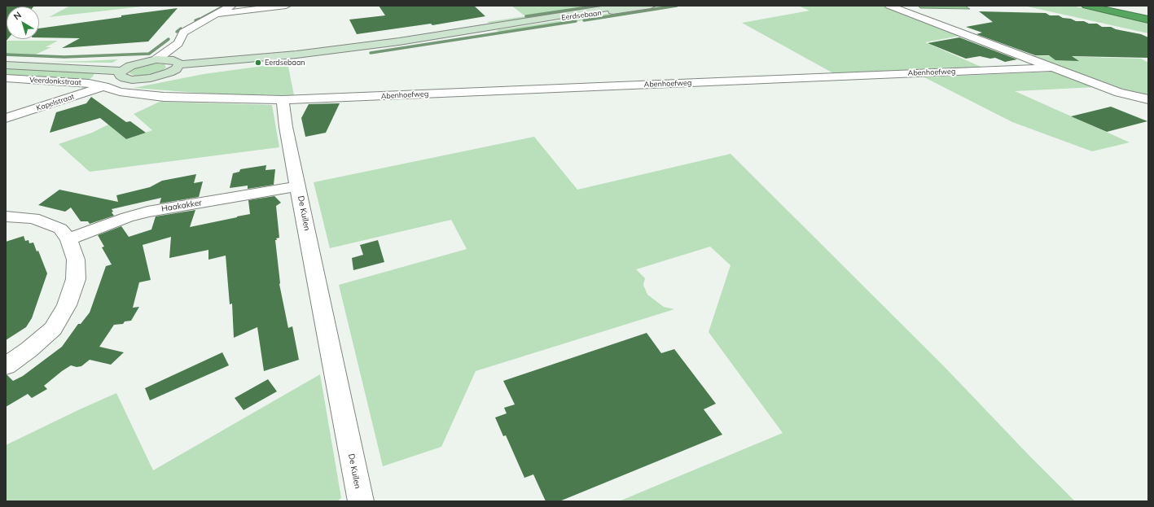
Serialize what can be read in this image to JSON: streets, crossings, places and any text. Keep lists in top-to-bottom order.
{
  "streets": {
    "main road": ["Eerdsebaan"],
    "street": [
      "Abenhoefweg",
      "Veerdonkstraat",
      "Kapelstraat",
      "Haakakker",
      "De Kuilen"
    ]
  },
  "crossings": [
    ["Abenhoefweg", "De Kuilen"],
    ["Veerdonkstraat", "Kapelstraat"],
    ["Haakakker", "De Kuilen"]
  ],
  "places": ["Eerdsebaan"],
  "north": "top left"
}
